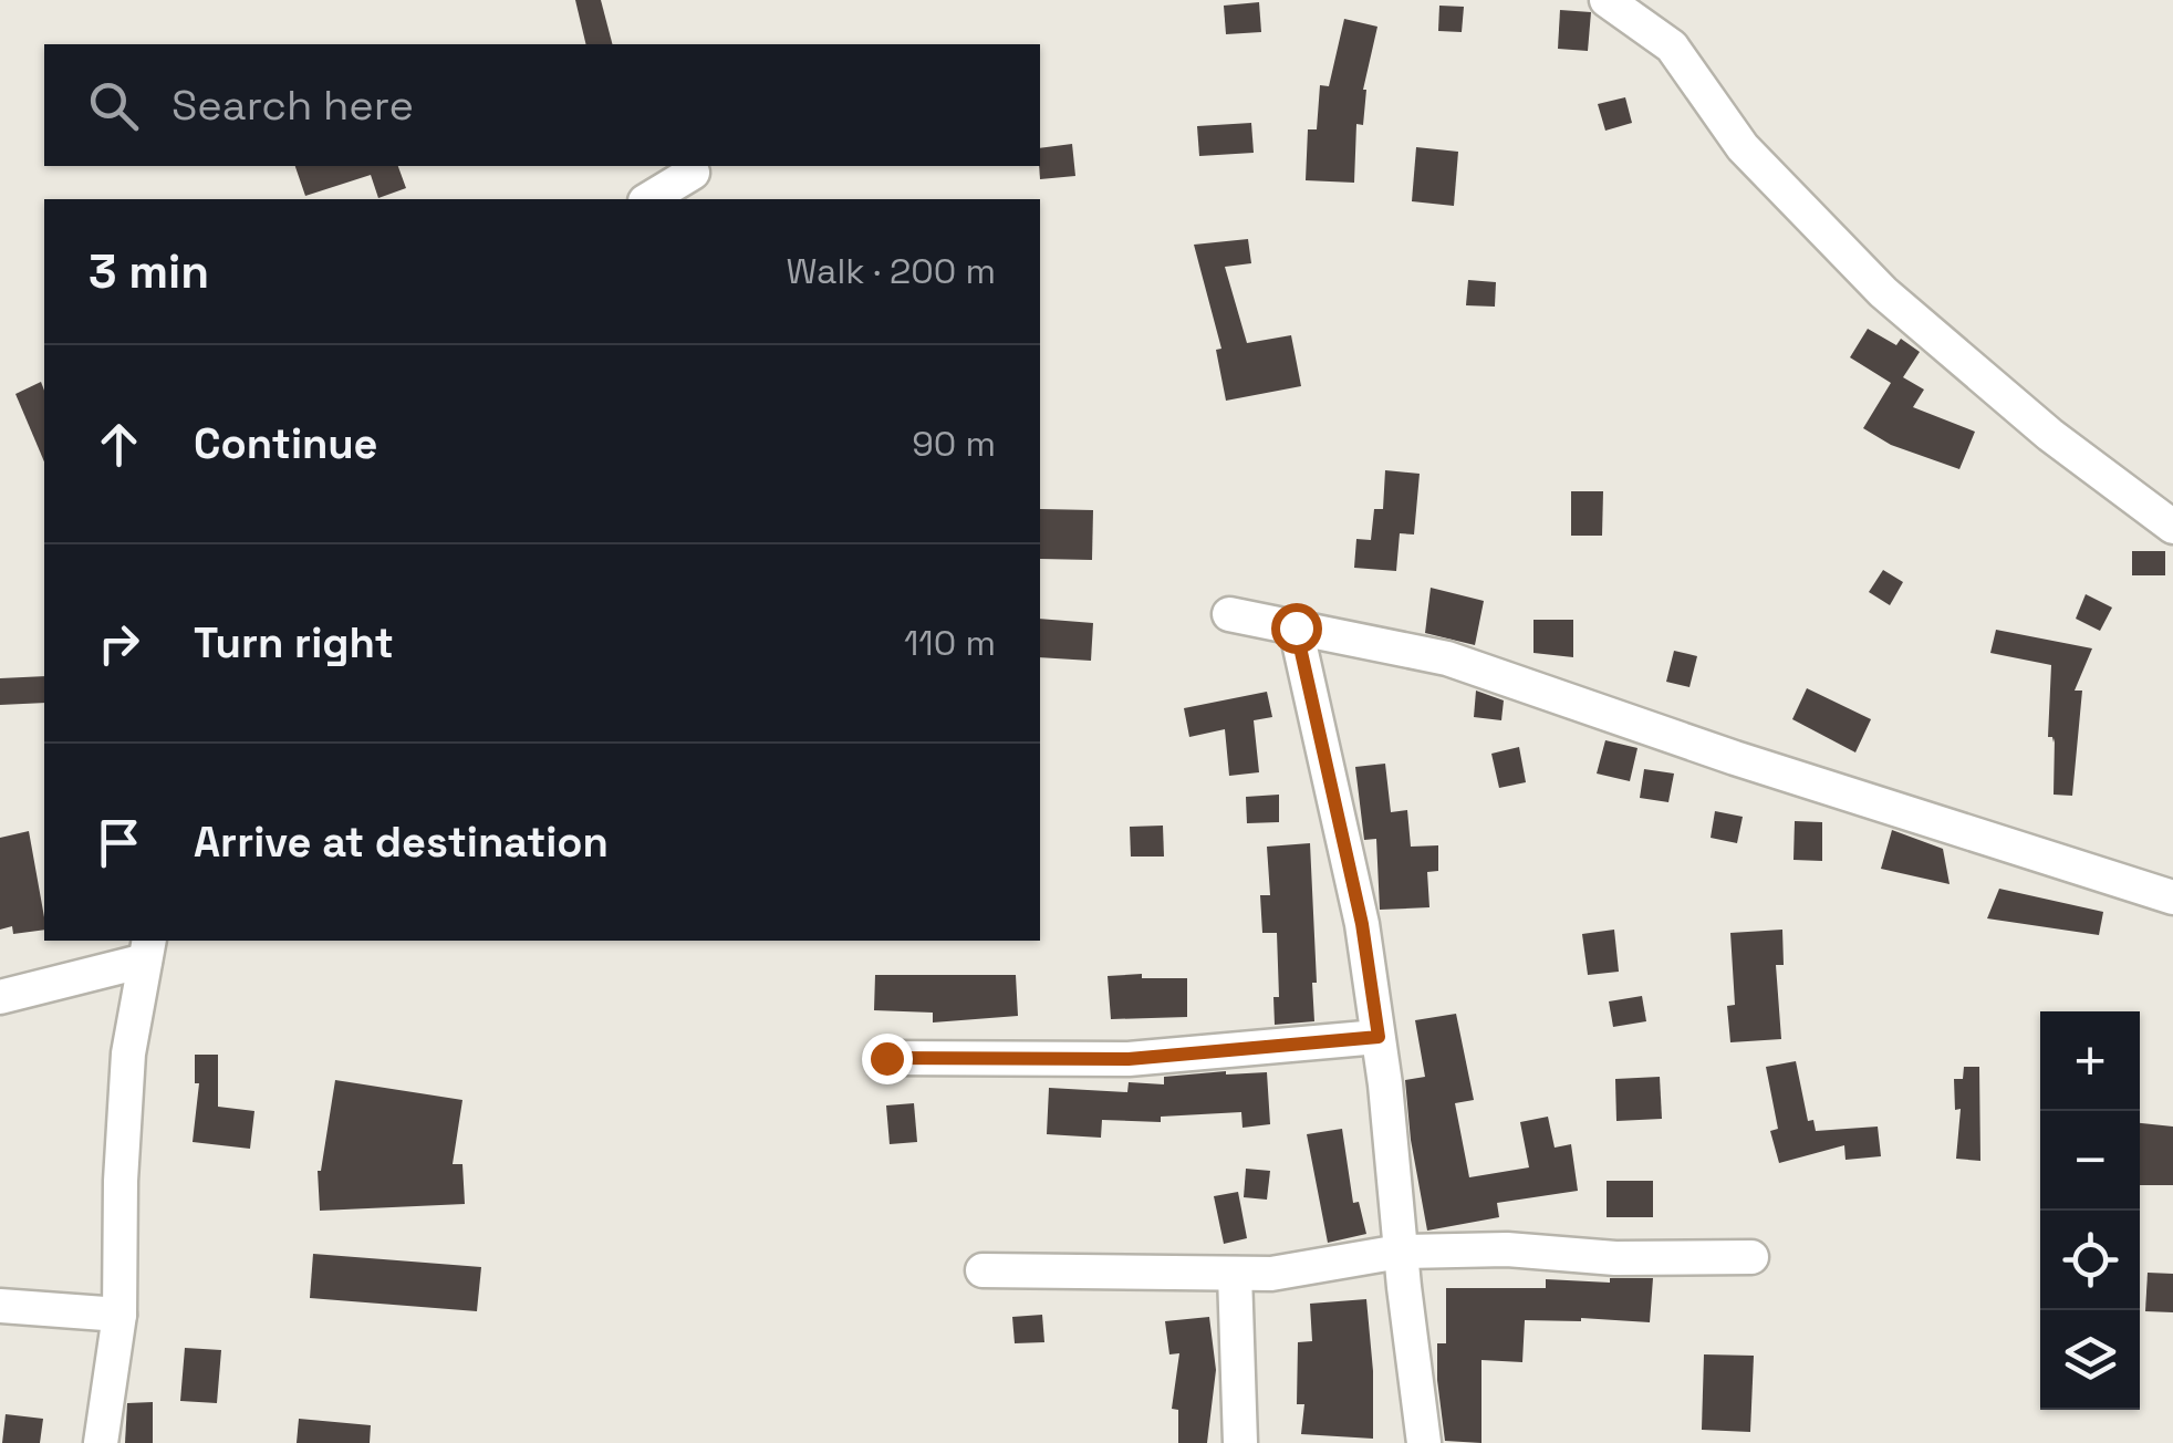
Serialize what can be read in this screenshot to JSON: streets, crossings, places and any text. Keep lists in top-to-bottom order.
{
  "page": {
    "search": "Search here",
    "heading": ["3 min", "Walk · 200 m"],
    "list": [
      ["Continue", "90 m"],
      ["Turn right", "110 m"],
      "Arrive at destination"
    ],
    "map_buttons": ["+", "−"]
  }
}
